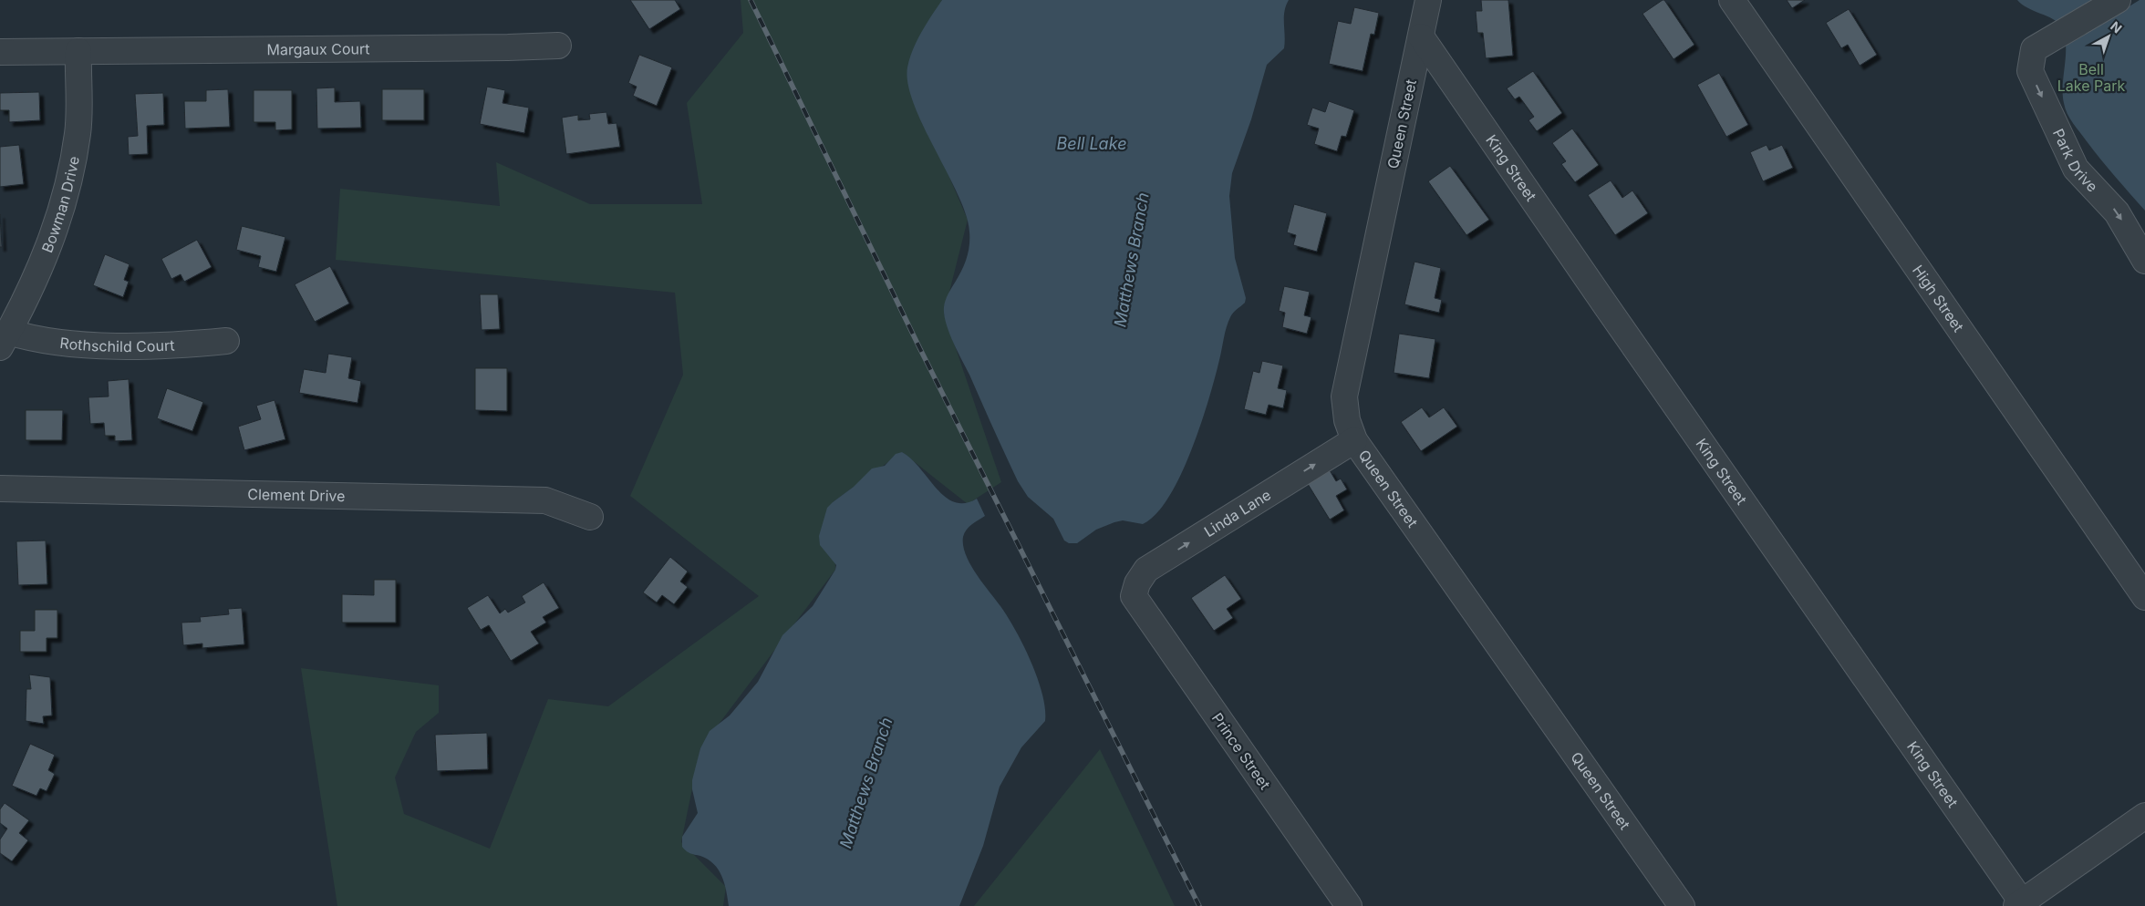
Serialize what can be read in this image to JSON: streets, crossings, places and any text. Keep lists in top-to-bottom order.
{
  "streets": {
    "street": [
      "Margaux Court",
      "Queen Street",
      "Park Drive",
      "King Street",
      "Bowman Drive",
      "High Street",
      "Rothschild Court",
      "Clement Drive",
      "Linda Lane",
      "Prince Street"
    ]
  },
  "crossings": [
    ["Margaux Court", "Bowman Drive"],
    ["Queen Street", "King Street"],
    ["Queen Street", "Linda Lane"],
    ["Bowman Drive", "Rothschild Court"],
    ["Linda Lane", "Prince Street"]
  ],
  "one_way": ["Linda Lane"],
  "water": ["Bell Lake", "Matthews Branch"],
  "parks": ["Bell Lake Park"],
  "north": "top right"
}
